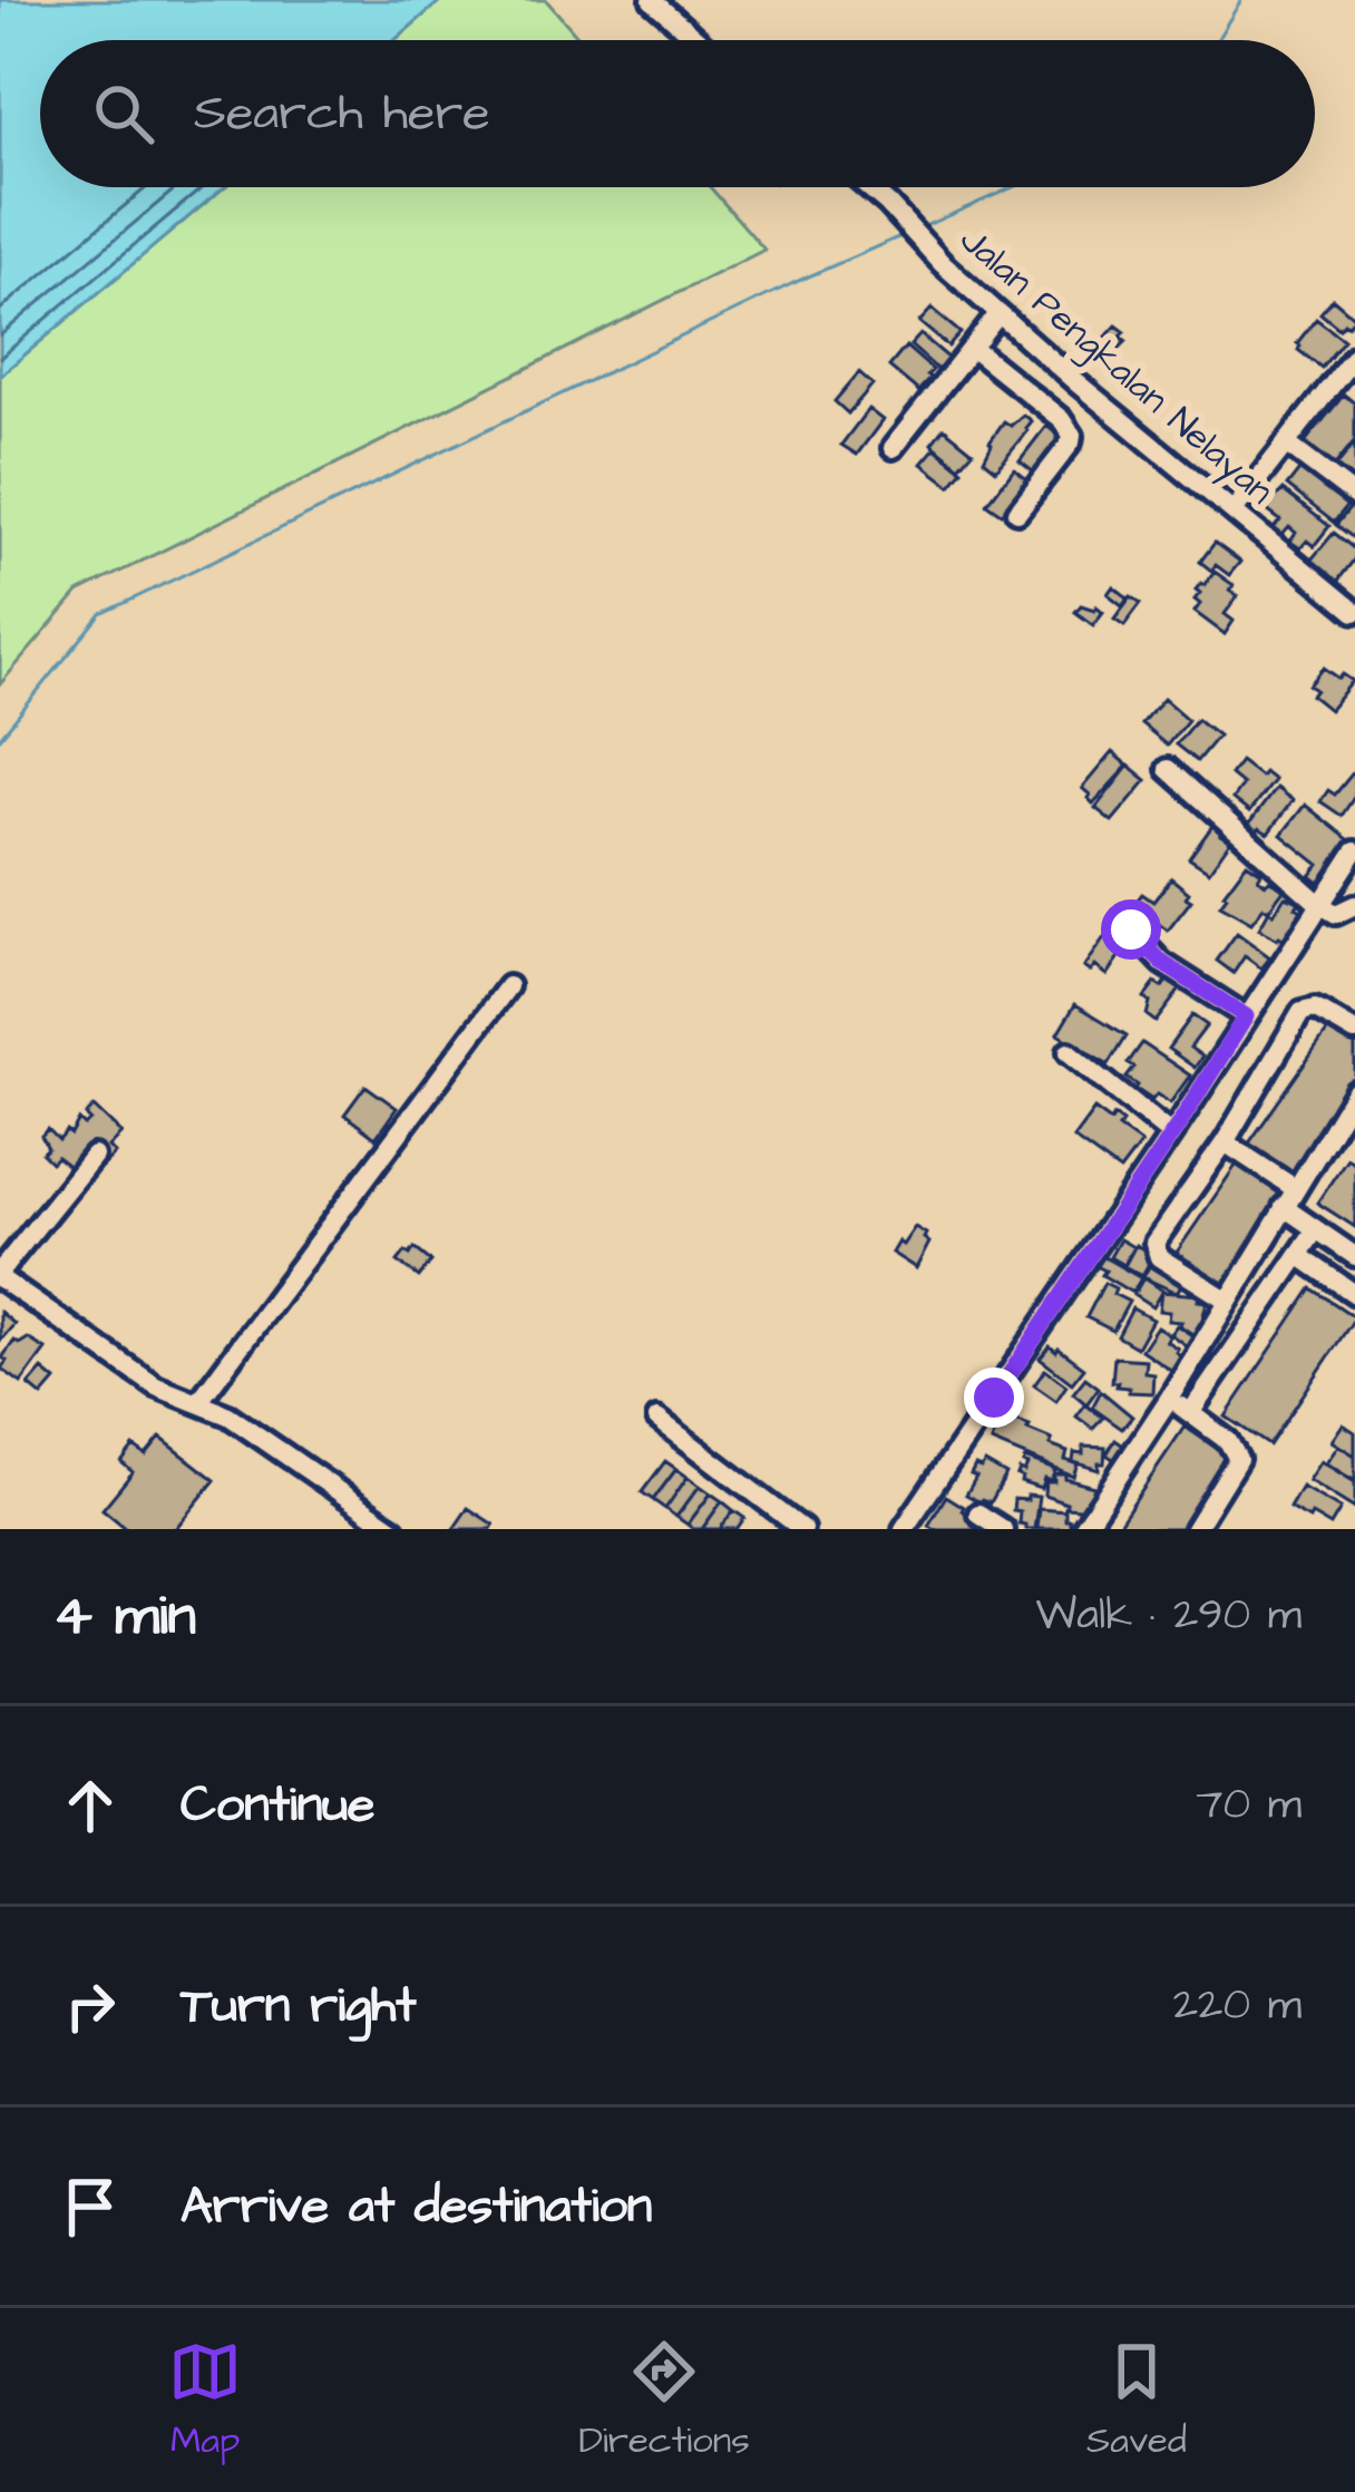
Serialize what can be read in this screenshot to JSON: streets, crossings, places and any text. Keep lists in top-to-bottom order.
{
  "streets": {
    "street": ["Jalan Pengkalan Nelayan"]
  },
  "page": {
    "search": "Search here",
    "heading": ["4 min", "Walk · 290 m"],
    "list": [
      ["Continue", "70 m"],
      ["Turn right", "220 m"],
      "Arrive at destination"
    ],
    "nav": ["Map", "Directions", "Saved"]
  }
}
